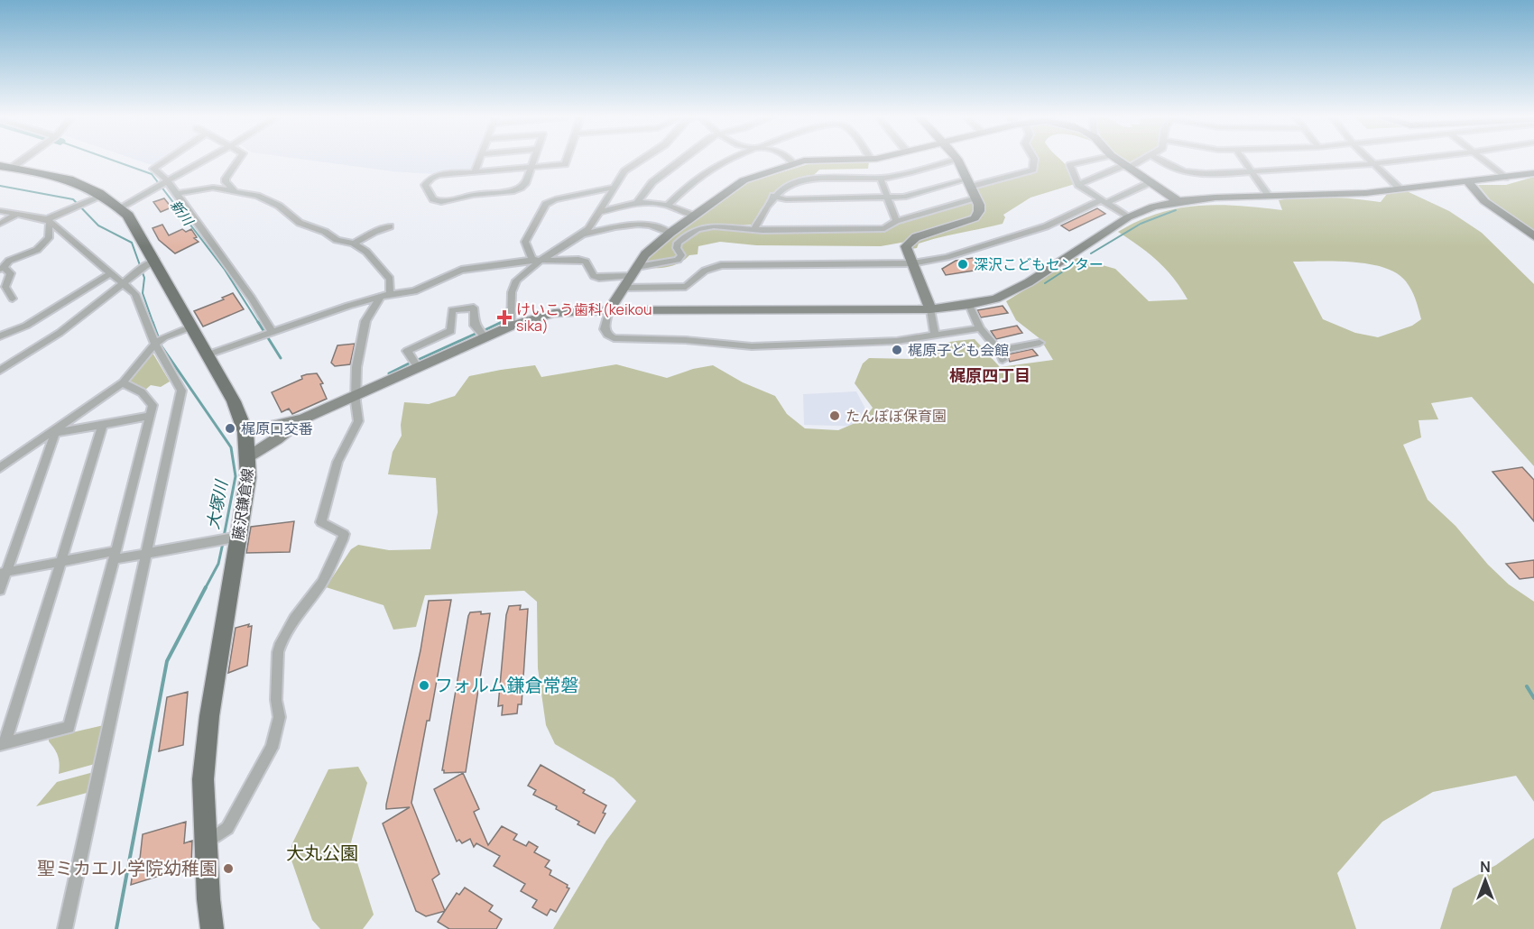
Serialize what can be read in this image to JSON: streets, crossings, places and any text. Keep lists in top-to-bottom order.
{
  "streets": {
    "main road": ["藤沢鎌倉線"]
  },
  "districts": ["梶原四丁目"],
  "water": ["新川", "大塚川"],
  "parks": ["大丸公園"],
  "places": {
    "other": [
      "深沢こどもセンター",
      "梶原子ども会館",
      "たんぽぽ保育園",
      "梶原口交番",
      "フォルム鎌倉常磐",
      "聖ミカエル学院幼稚園"
    ],
    "health": ["けいこう歯科(keikou sika)"]
  },
  "north": "top"
}
